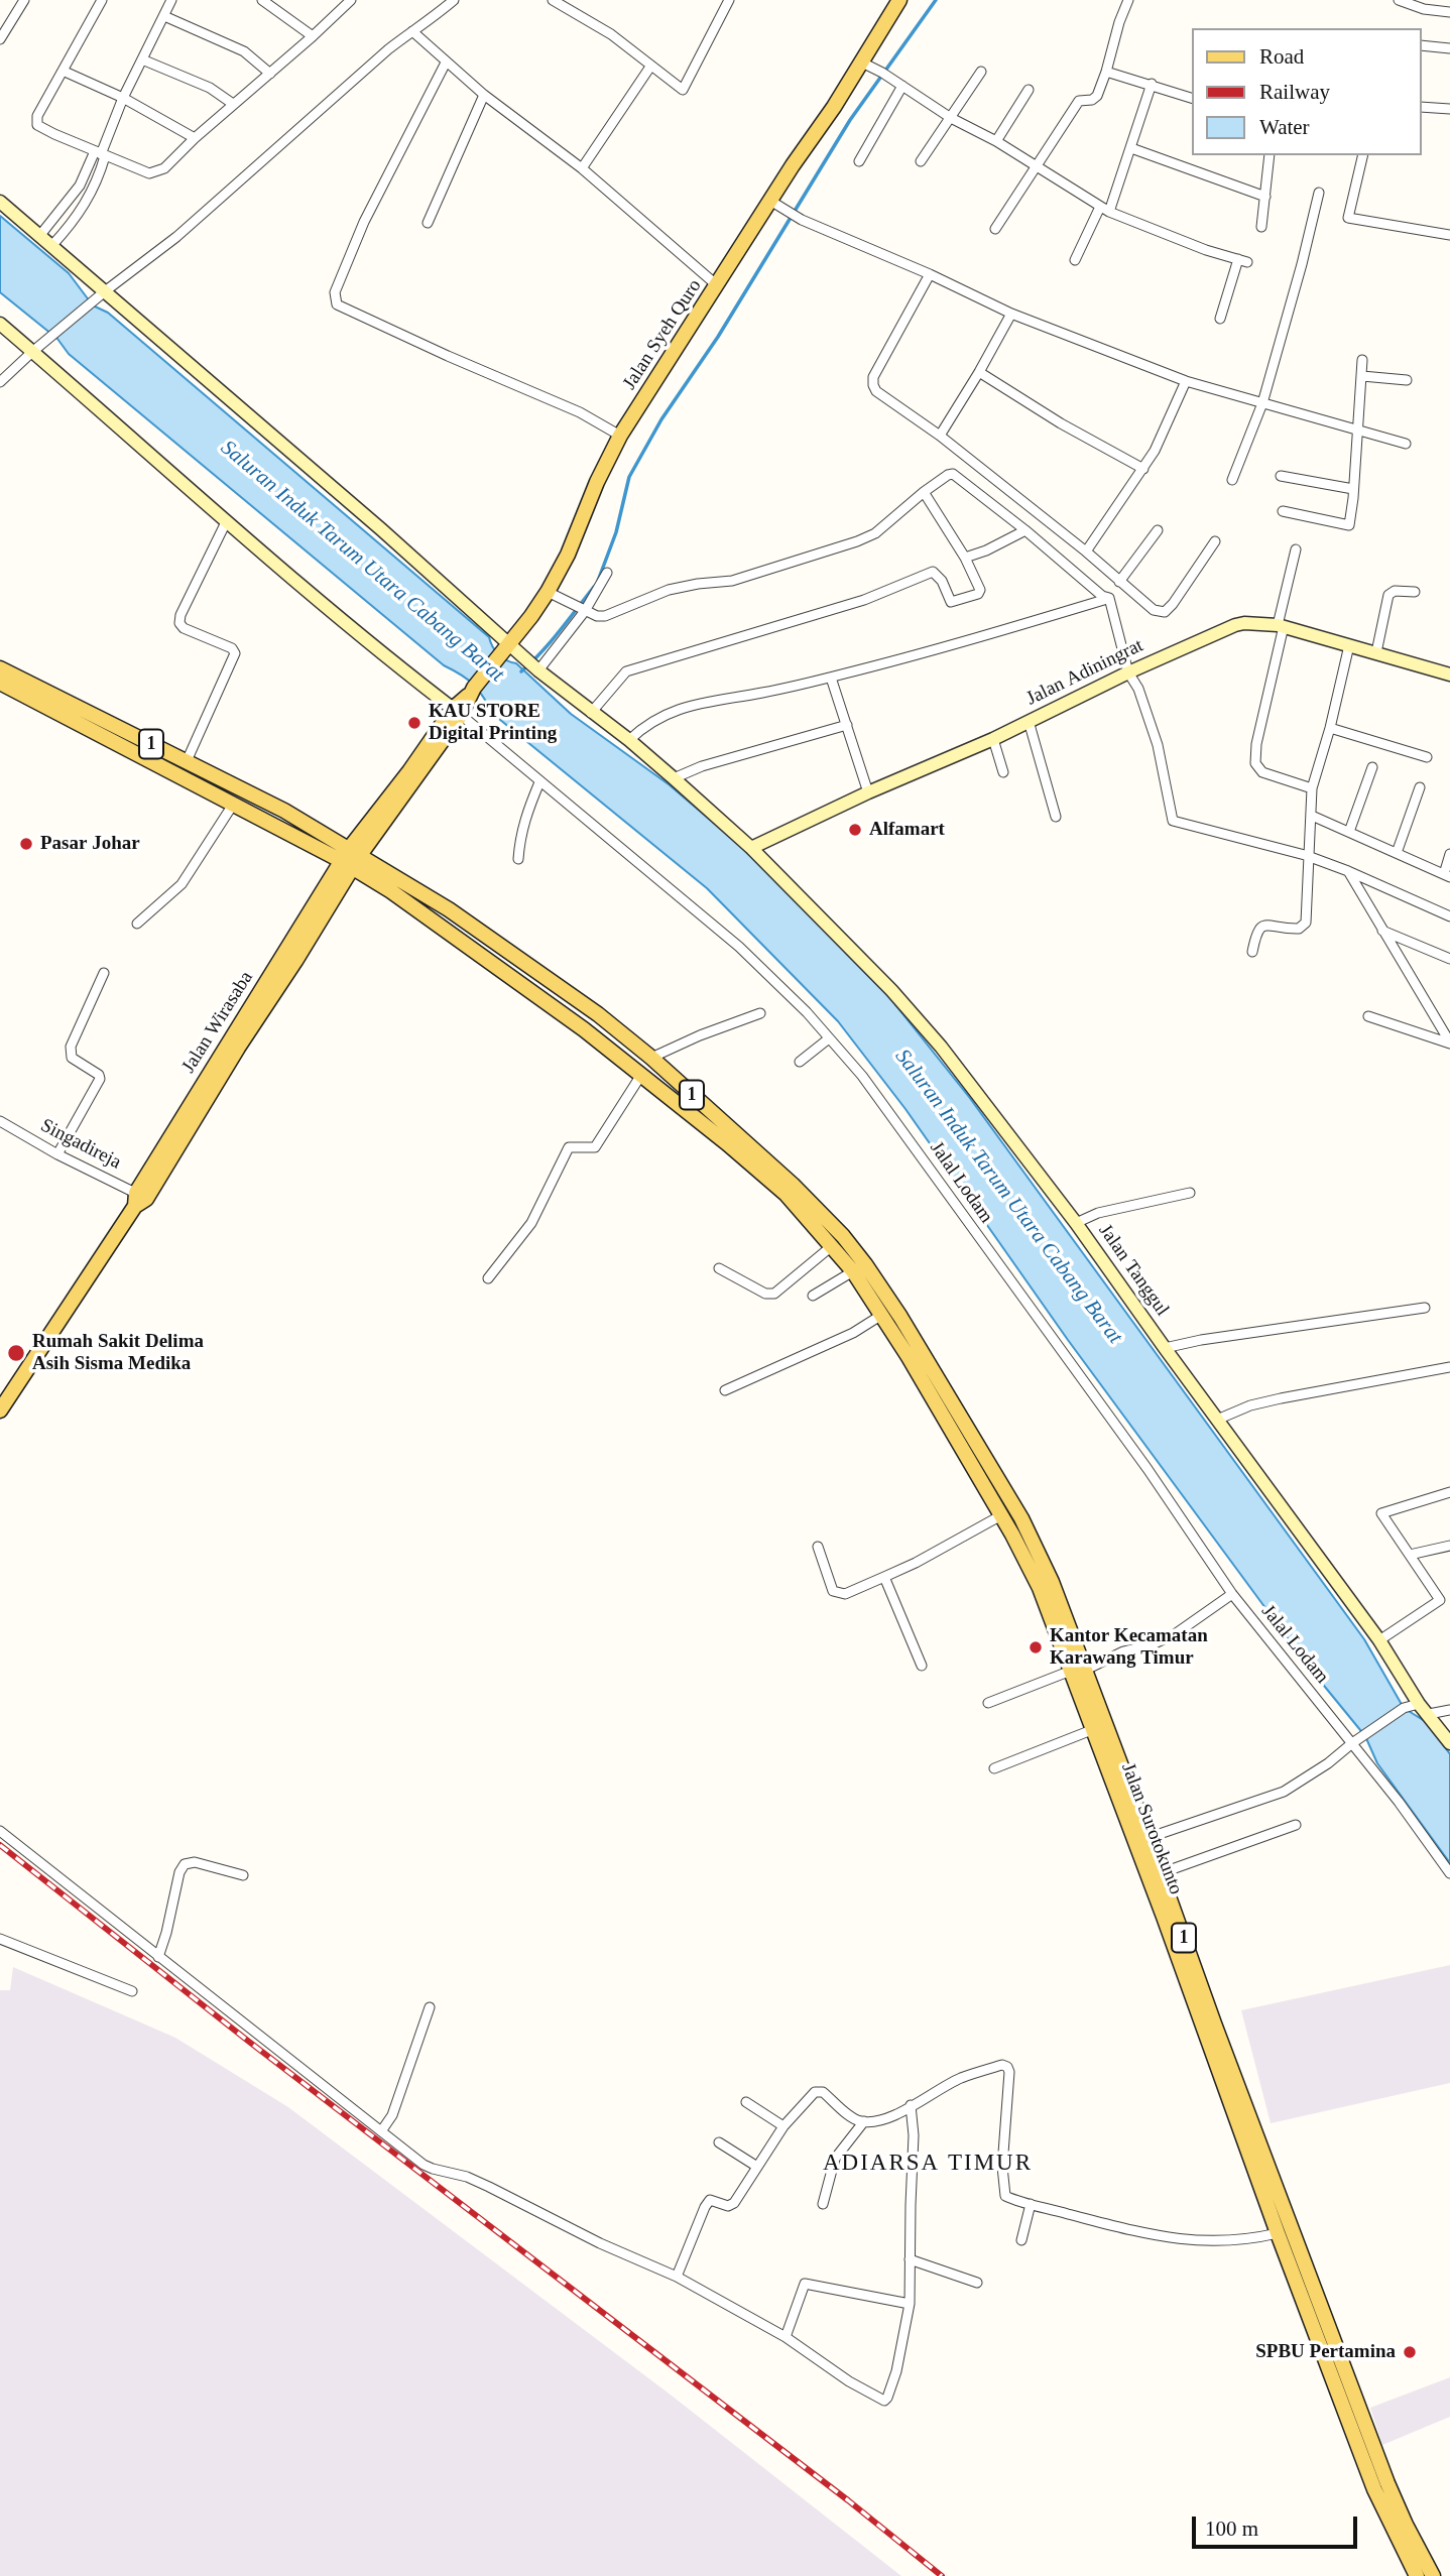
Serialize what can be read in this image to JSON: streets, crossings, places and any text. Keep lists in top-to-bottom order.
{
  "streets": {
    "main road": [
      "Jalan Syeh Quro",
      "1",
      "Jalan Wirasaba",
      "Jalan Surotokunto"
    ],
    "street": [
      "Jalan Adiningrat",
      "Singadireja",
      "Jalal Lodam",
      "Jalan Tanggul"
    ]
  },
  "crossings": [
    ["Jalan Syeh Quro", "1"],
    ["Jalan Syeh Quro", "Jalan Wirasaba"],
    ["Jalan Syeh Quro", "Jalal Lodam"],
    ["Jalan Syeh Quro", "Jalan Tanggul"],
    ["Jalan Adiningrat", "Jalan Tanggul"],
    ["1", "Jalan Wirasaba"],
    ["1", "Jalan Surotokunto"],
    ["Jalan Wirasaba", "Singadireja"]
  ],
  "districts": ["ADIARSA TIMUR"],
  "water": ["Saluran Induk Tarum Utara Cabang Barat"],
  "places": [
    "KAU STORE Digital Printing",
    "Alfamart",
    "Pasar Johar",
    "Rumah Sakit Delima Asih Sisma Medika",
    "Kantor Kecamatan Karawang Timur",
    "SPBU Pertamina"
  ],
  "legend": ["Road", "Railway", "Water"],
  "scale_bar": "100 m"
}
